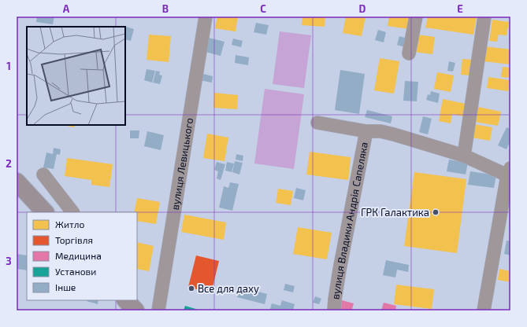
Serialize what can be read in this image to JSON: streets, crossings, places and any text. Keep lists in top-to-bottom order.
{
  "streets": {
    "street": ["вулиця Левицького", "вулиця Владики Андрія Сапеляка"]
  },
  "places": ["ГРК Галактика", "Все для даху"],
  "legend": [
    "Житло",
    "Торгівля",
    "Медицина",
    "Установи",
    "Інше"
  ],
  "grid": {
    "columns": [
      "A",
      "B",
      "C",
      "D",
      "E"
    ],
    "rows": ["1", "2", "3"]
  }
}
